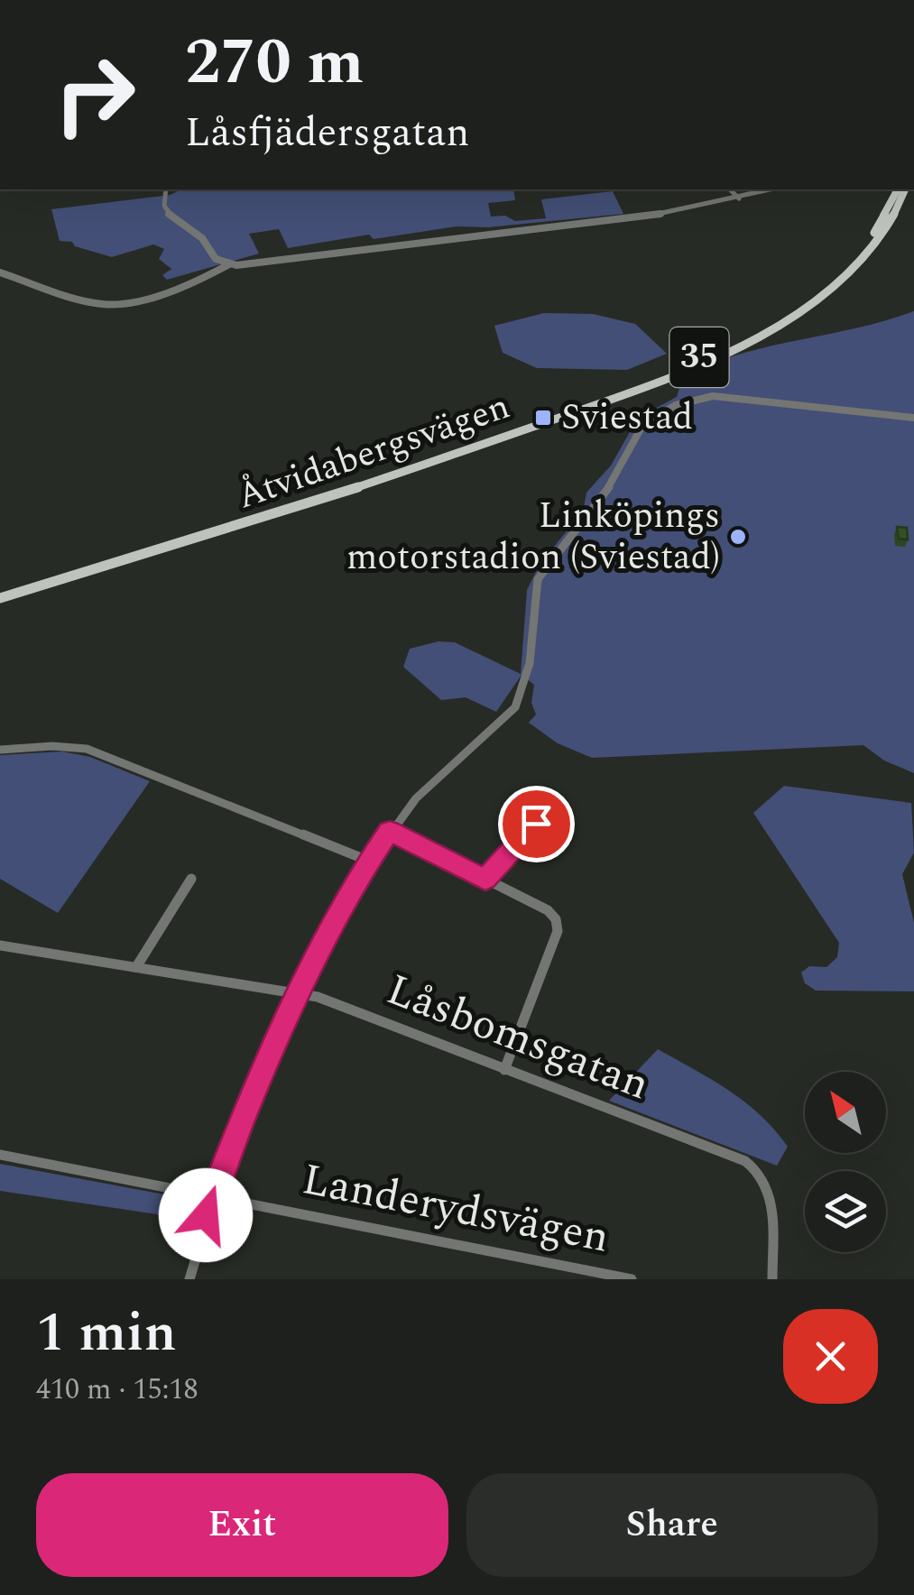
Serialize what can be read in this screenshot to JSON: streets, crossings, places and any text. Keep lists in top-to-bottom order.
{
  "streets": {
    "main road": ["35", "Åtvidabergsvägen"],
    "street": ["Låsbomsgatan", "Landerydsvägen"]
  },
  "places": {
    "transit": ["Sviestad"],
    "other": ["Linköpings motorstadion (Sviestad)"]
  },
  "north": "top left",
  "page": {
    "turn": ["270 m", "Låsfjädersgatan"],
    "heading": ["1 min", "410 m · 15:18"],
    "buttons": ["Exit", "Share"]
  }
}
